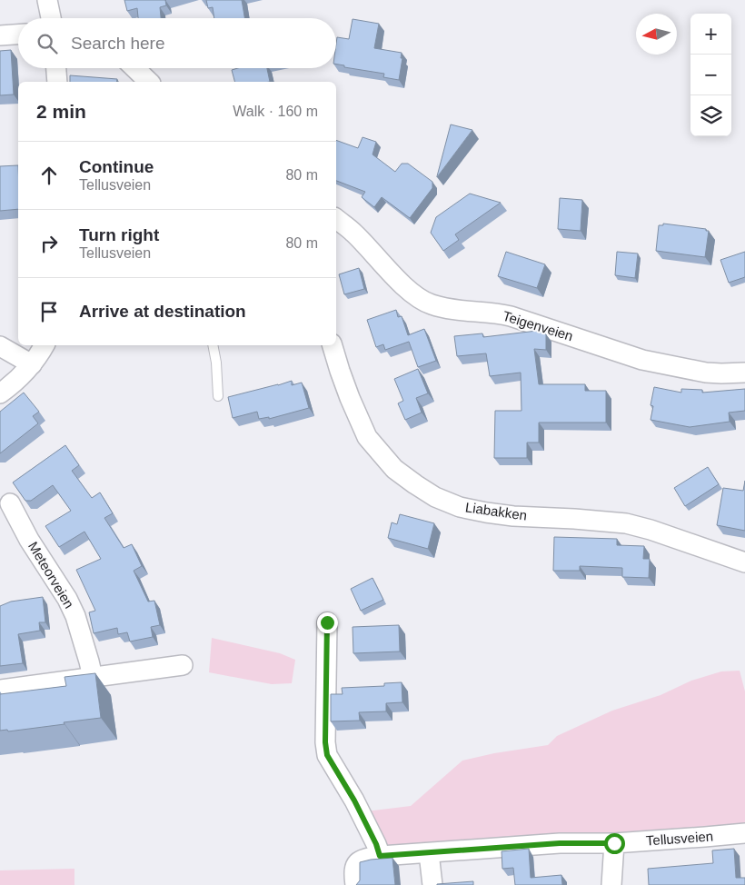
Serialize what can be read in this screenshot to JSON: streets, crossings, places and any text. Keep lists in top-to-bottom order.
{
  "streets": {
    "street": [
      "Teigenveien",
      "Liabakken",
      "Meteorveien",
      "Tellusveien"
    ]
  },
  "north": "left",
  "page": {
    "map_buttons": ["+", "−"],
    "search": "Search here",
    "heading": ["2 min", "Walk · 160 m"],
    "list": [
      ["Continue", "Tellusveien", "80 m"],
      ["Turn right", "Tellusveien", "80 m"],
      "Arrive at destination"
    ]
  }
}
